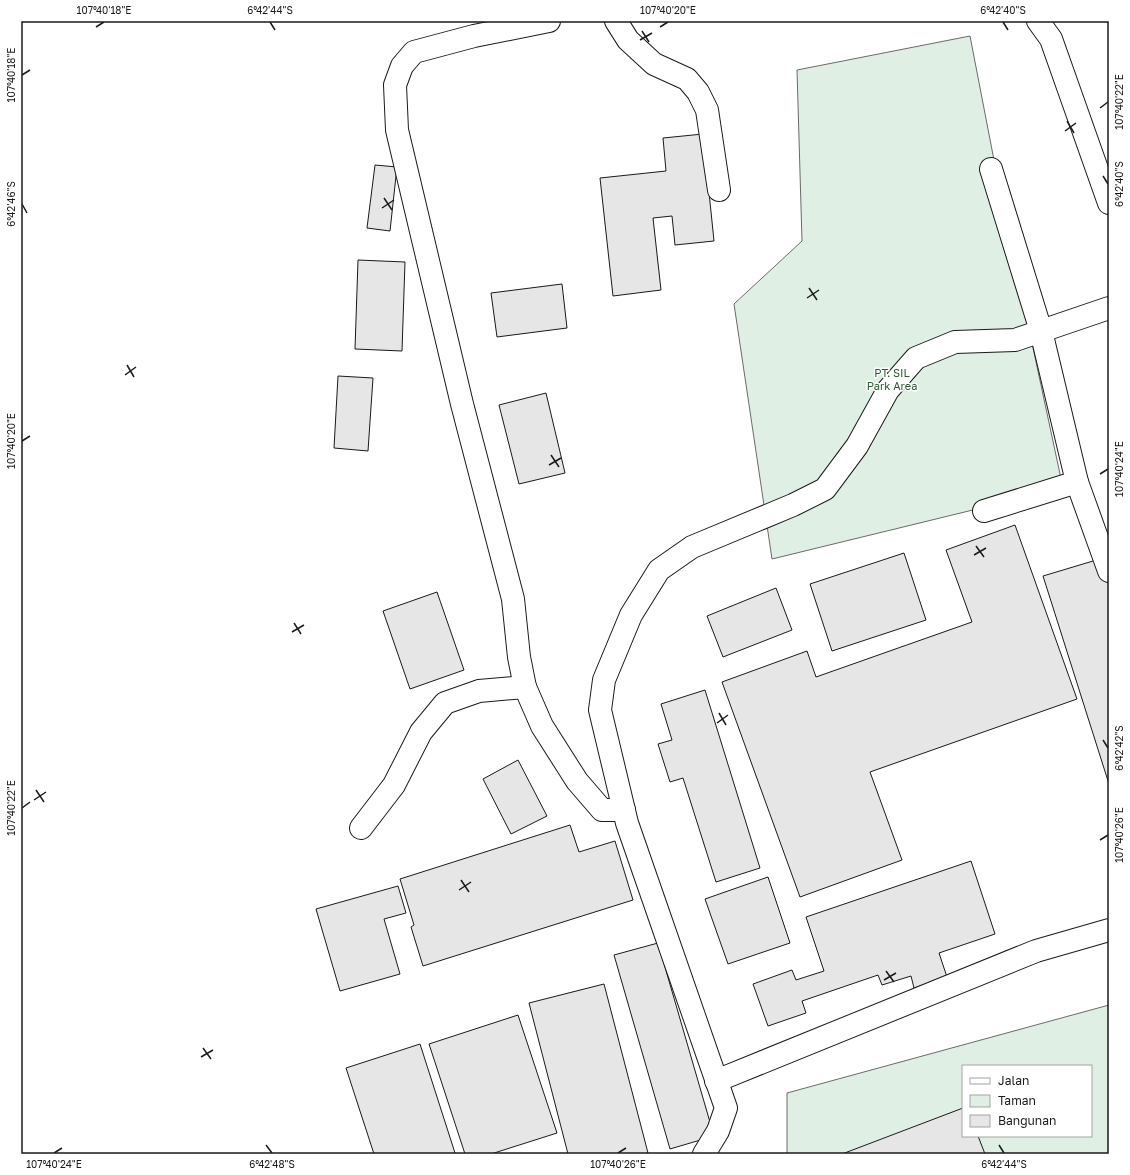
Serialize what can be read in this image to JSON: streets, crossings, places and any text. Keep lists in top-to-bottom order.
{
  "parks": ["PT. SIL Park Area"],
  "legend": ["Jalan", "Taman", "Bangunan"],
  "coordinates": [
    "107°40'18\"E",
    "6°42'44\"S",
    "107°40'20\"E",
    "6°42'40\"S",
    "107°40'22\"E",
    "6°42'46\"S",
    "107°40'24\"E",
    "6°42'42\"S",
    "107°40'26\"E",
    "6°42'48\"S"
  ]
}
